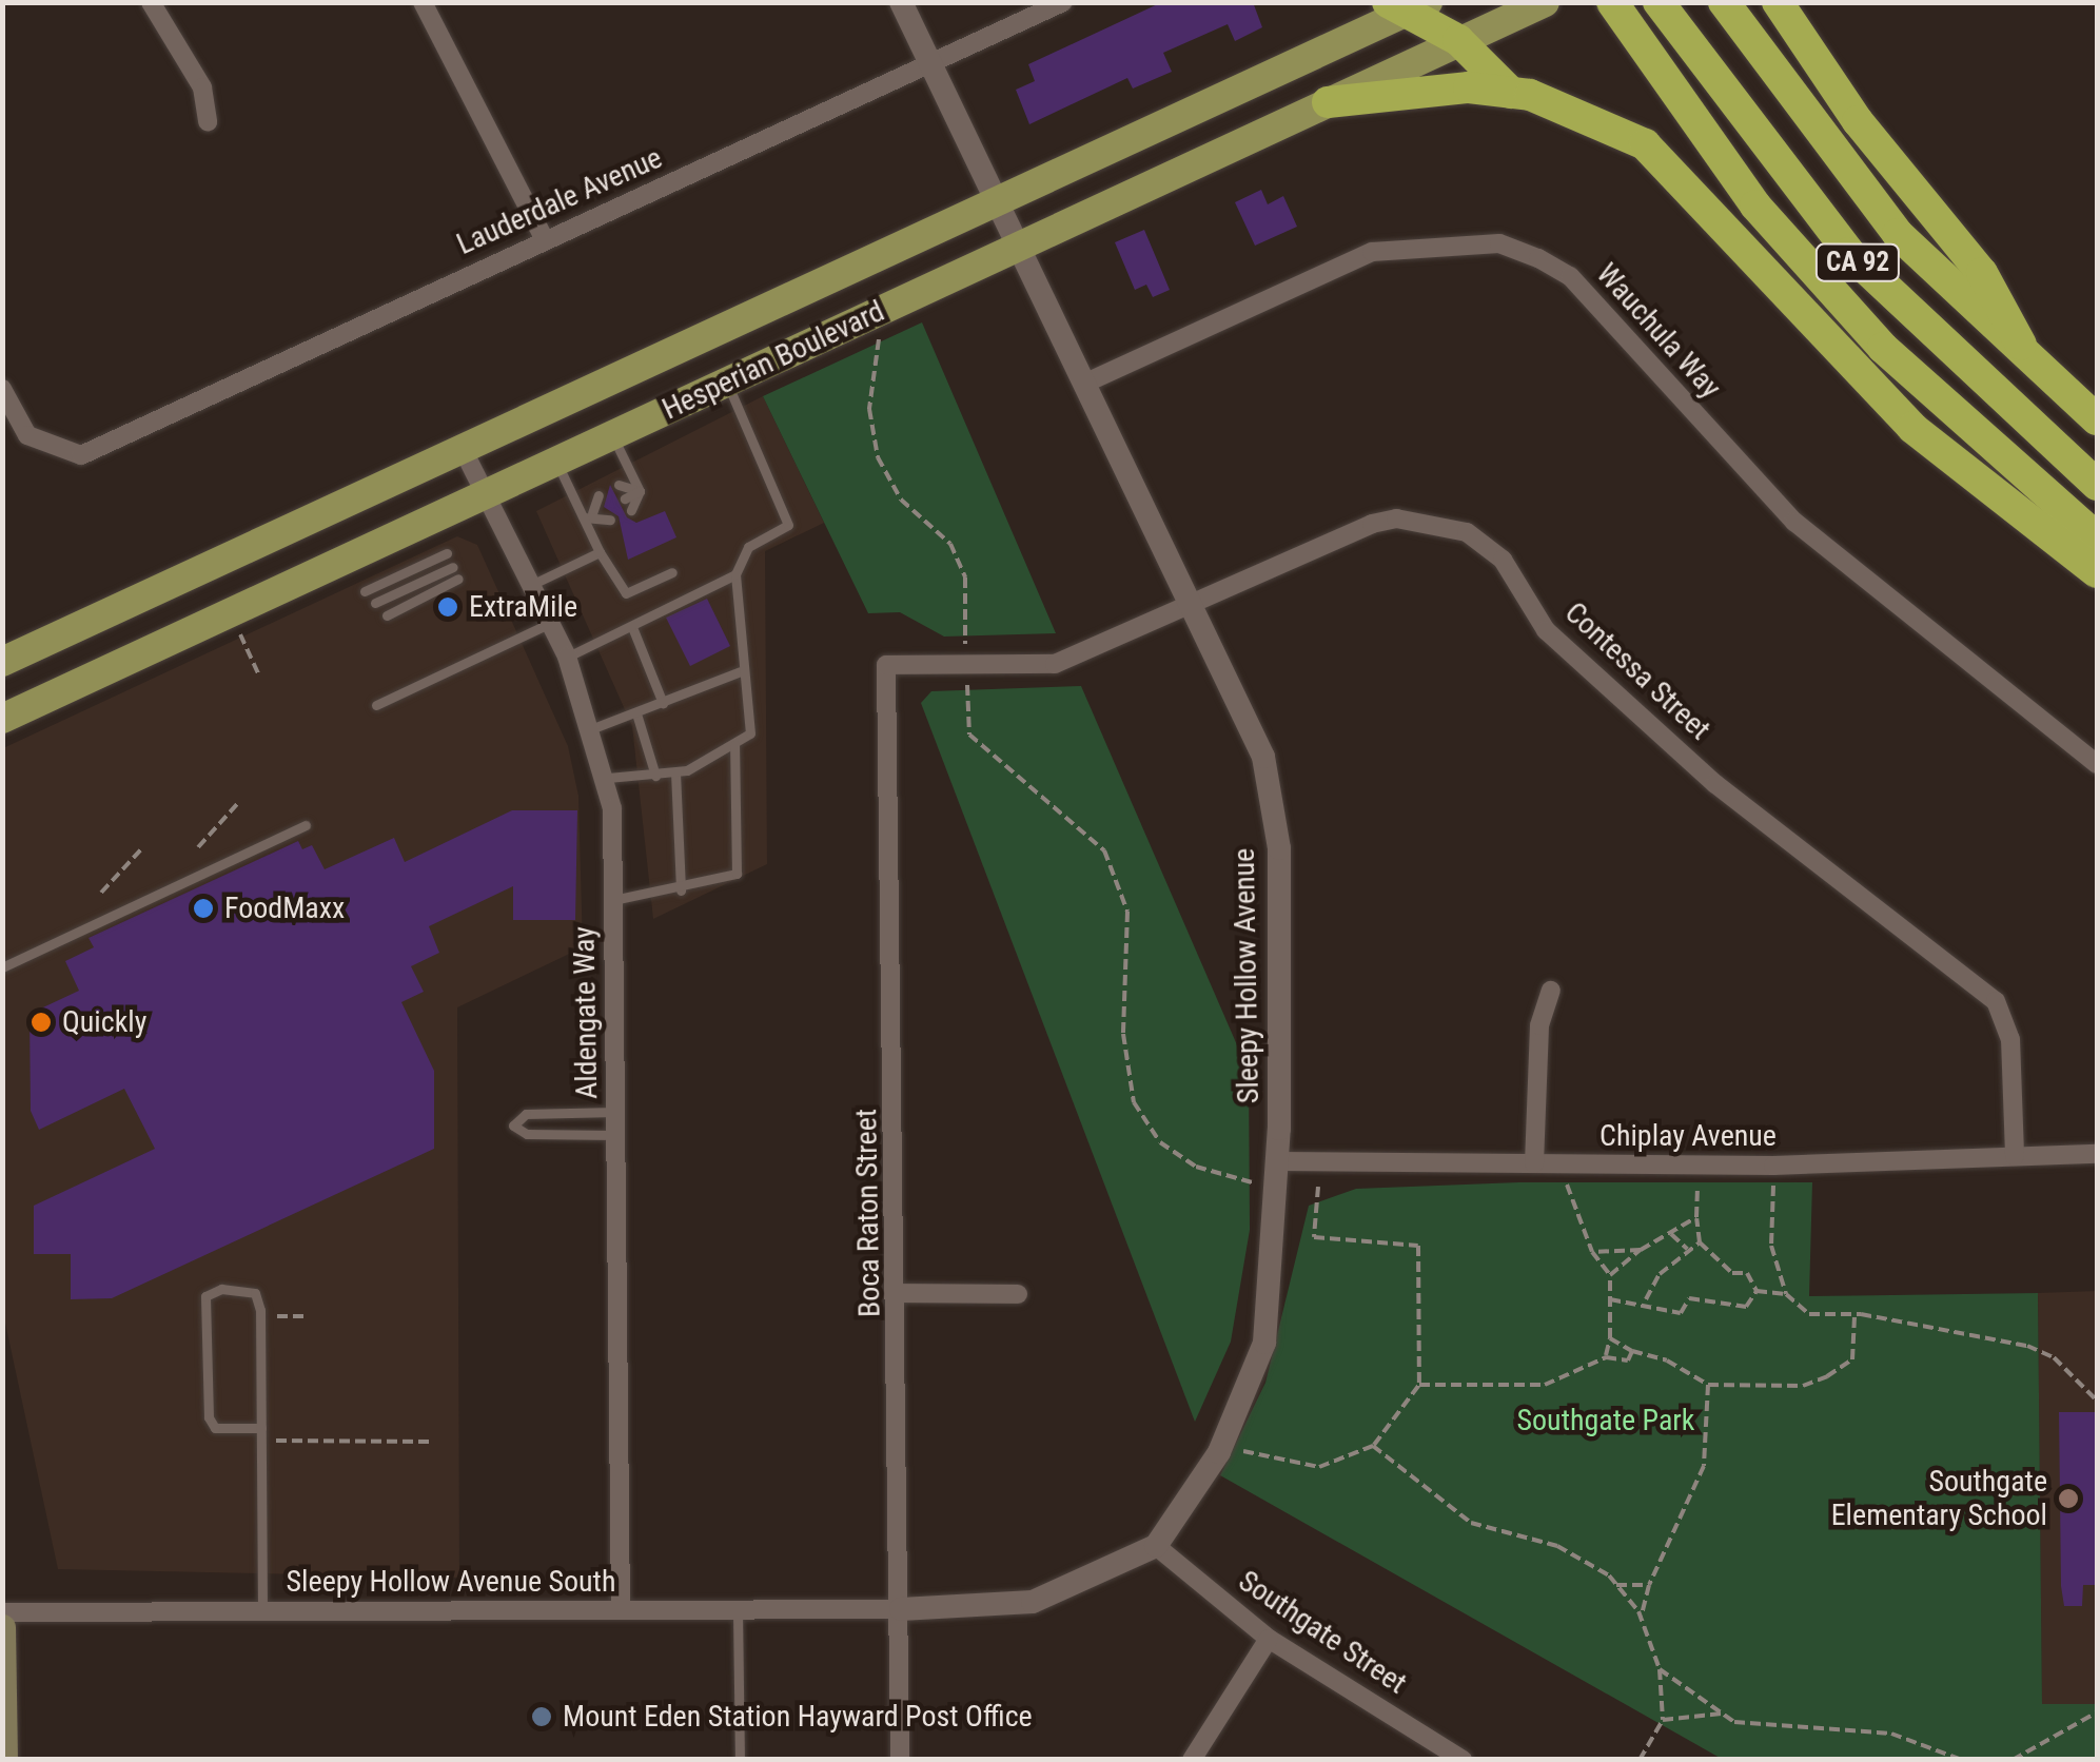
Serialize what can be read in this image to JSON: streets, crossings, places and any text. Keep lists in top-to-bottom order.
{
  "streets": {
    "highway": ["CA 92"],
    "main road": ["Hesperian Boulevard"],
    "street": [
      "Lauderdale Avenue",
      "Wauchula Way",
      "Contessa Street",
      "Sleepy Hollow Avenue",
      "Aldengate Way",
      "Chiplay Avenue",
      "Boca Raton Street",
      "Sleepy Hollow Avenue South",
      "Southgate Street"
    ]
  },
  "crossings": [
    ["Lauderdale Avenue", "Sleepy Hollow Avenue"],
    ["Wauchula Way", "Sleepy Hollow Avenue"],
    ["Hesperian Boulevard", "Sleepy Hollow Avenue"],
    ["Hesperian Boulevard", "Aldengate Way"],
    ["Contessa Street", "Sleepy Hollow Avenue"],
    ["Contessa Street", "Chiplay Avenue"],
    ["Contessa Street", "Boca Raton Street"],
    ["Sleepy Hollow Avenue", "Chiplay Avenue"],
    ["Sleepy Hollow Avenue", "Southgate Street"],
    ["Aldengate Way", "Sleepy Hollow Avenue South"],
    ["Boca Raton Street", "Sleepy Hollow Avenue South"]
  ],
  "parks": ["Southgate Park"],
  "places": [
    "ExtraMile",
    "FoodMaxx",
    "Quickly",
    "Southgate Elementary School",
    "Mount Eden Station Hayward Post Office"
  ]
}
